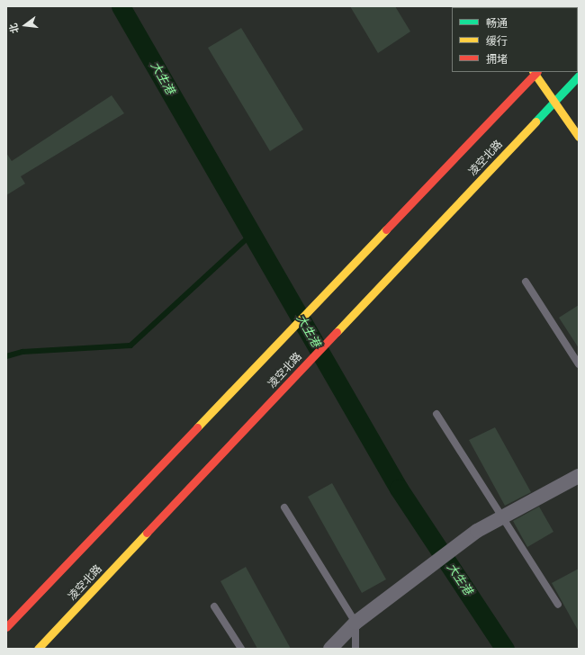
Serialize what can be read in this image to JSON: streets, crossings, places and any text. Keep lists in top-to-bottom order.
{
  "streets": {
    "main road": ["凌空北路"]
  },
  "water": ["大生港"],
  "legend": ["畅通", "缓行", "拥堵"],
  "north": "left"
}
